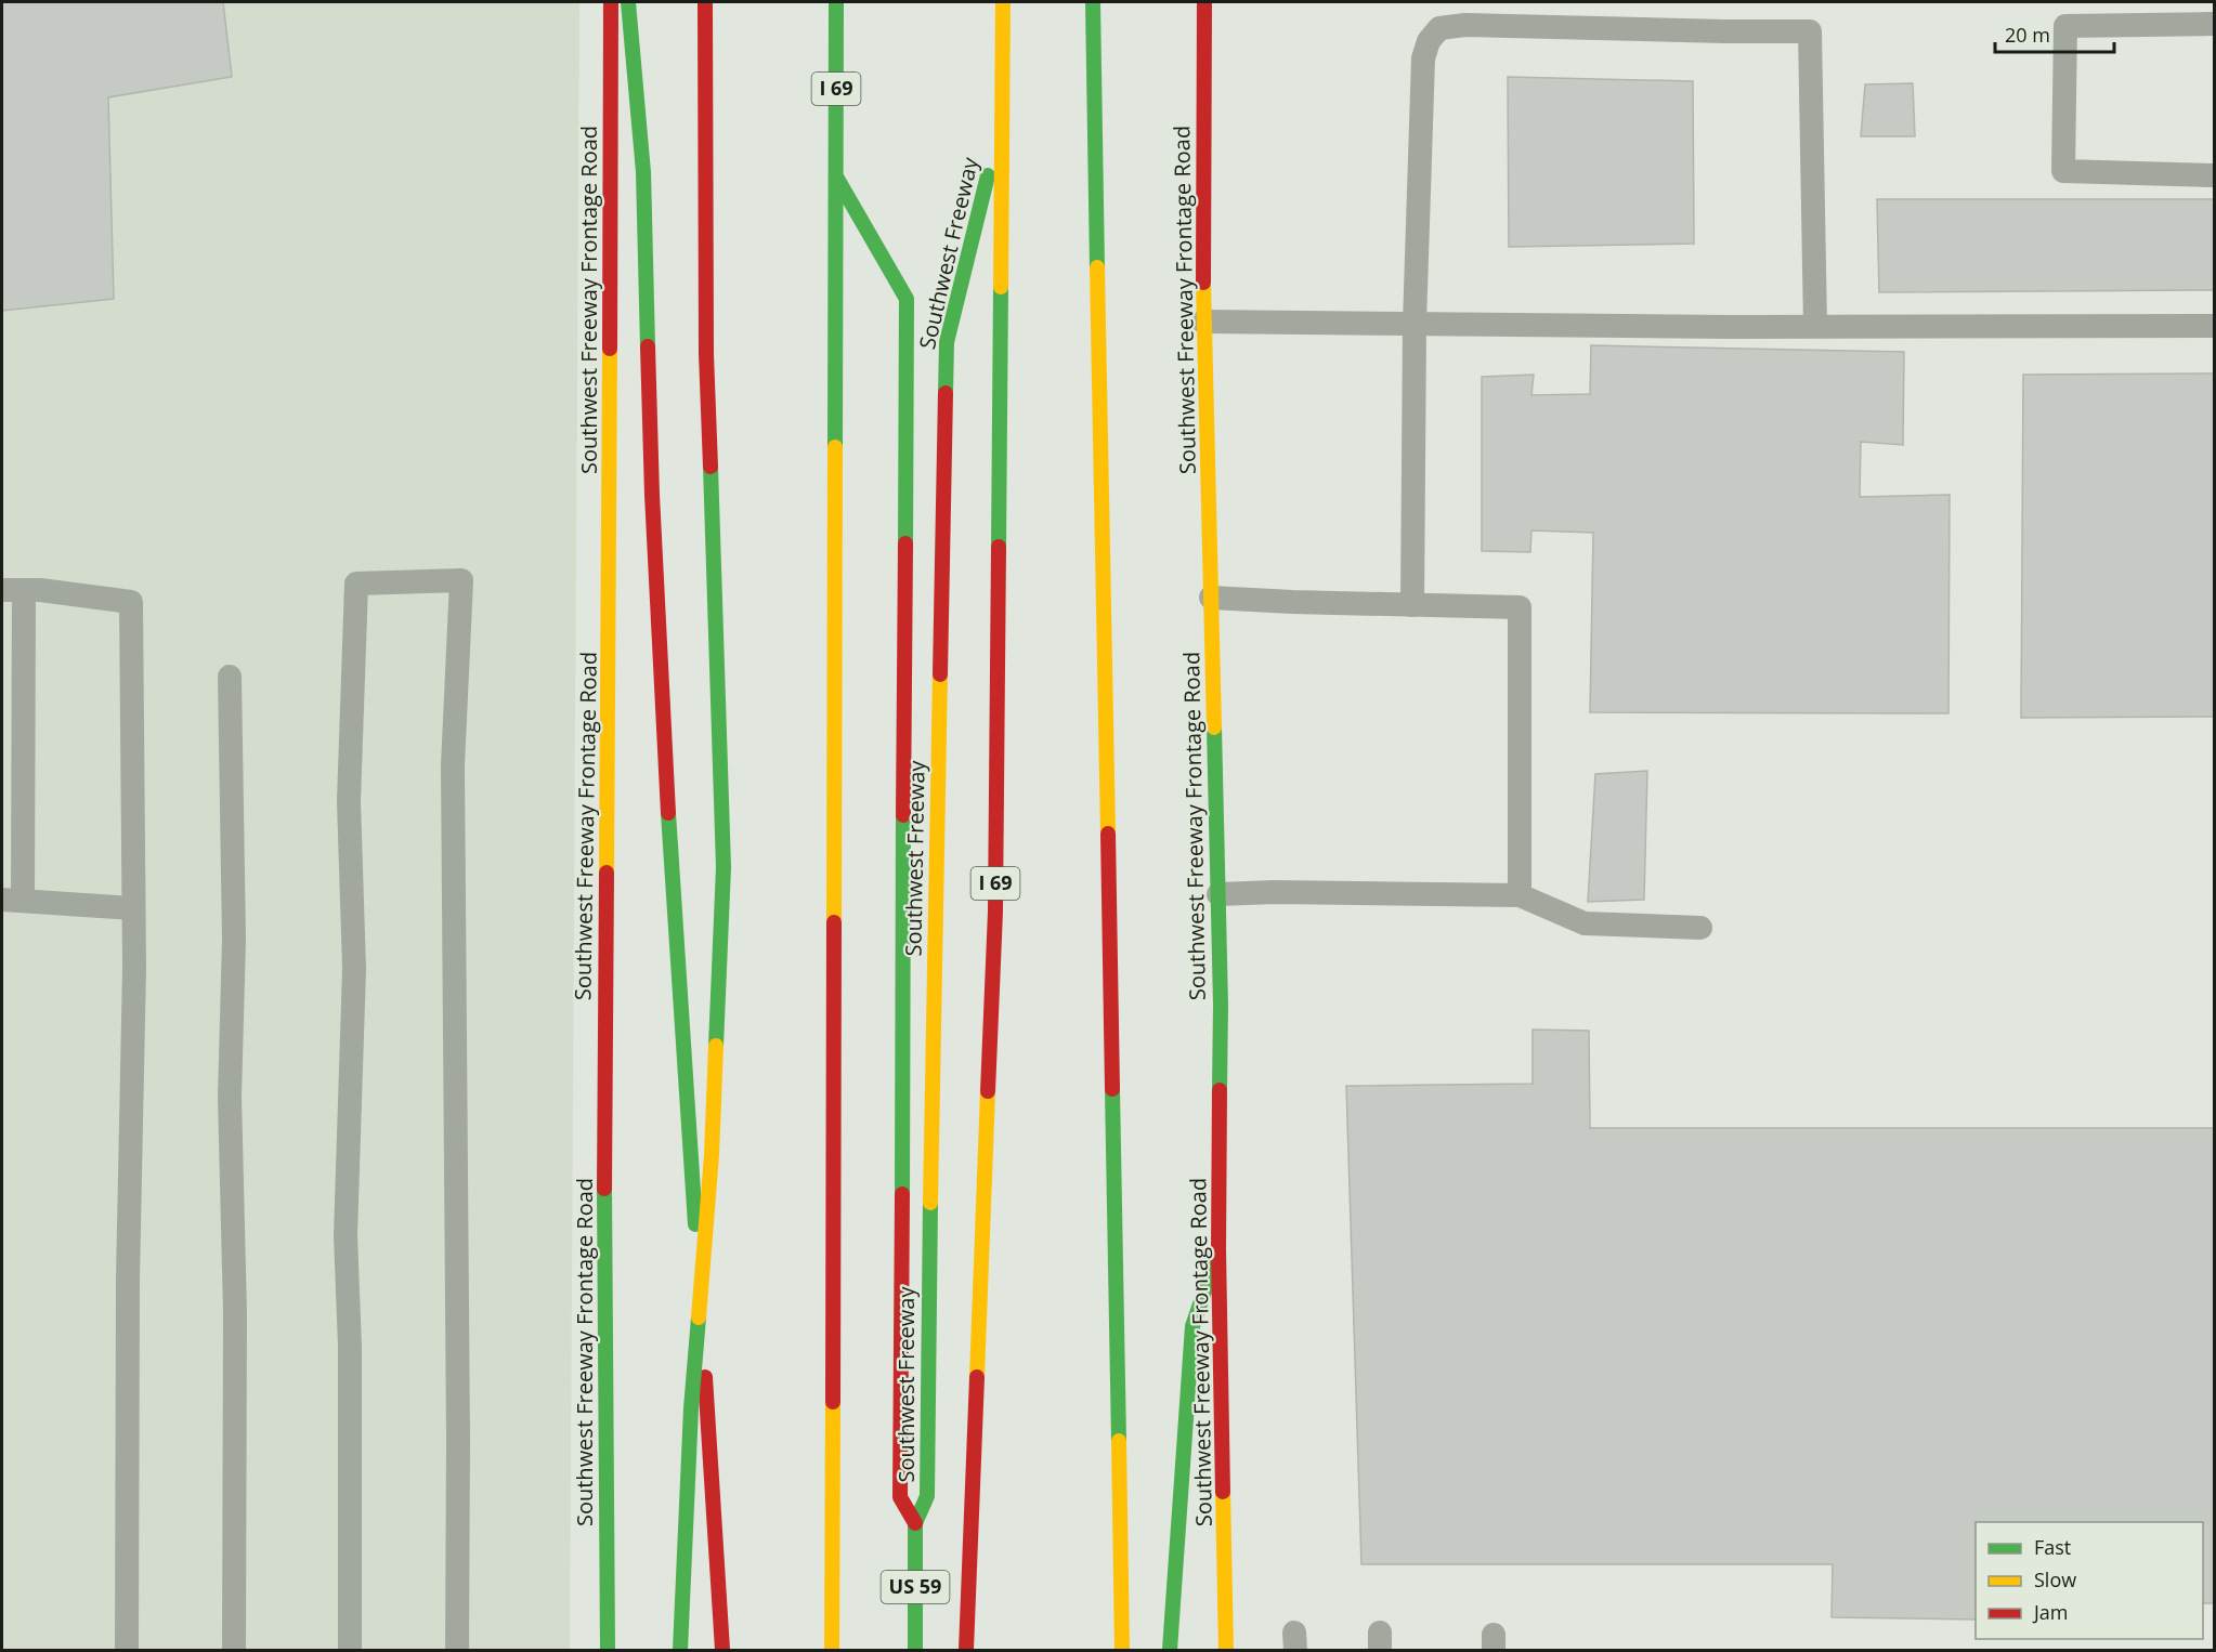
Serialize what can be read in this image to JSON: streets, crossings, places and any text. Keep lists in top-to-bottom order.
{
  "streets": {
    "main road": [
      "I 69",
      "Southwest Freeway",
      "Southwest Freeway Frontage Road",
      "US 59"
    ]
  },
  "crossings": [
    ["Southwest Freeway", "US 59"]
  ],
  "legend": ["Fast", "Slow", "Jam"],
  "scale_bar": "20 m"
}
